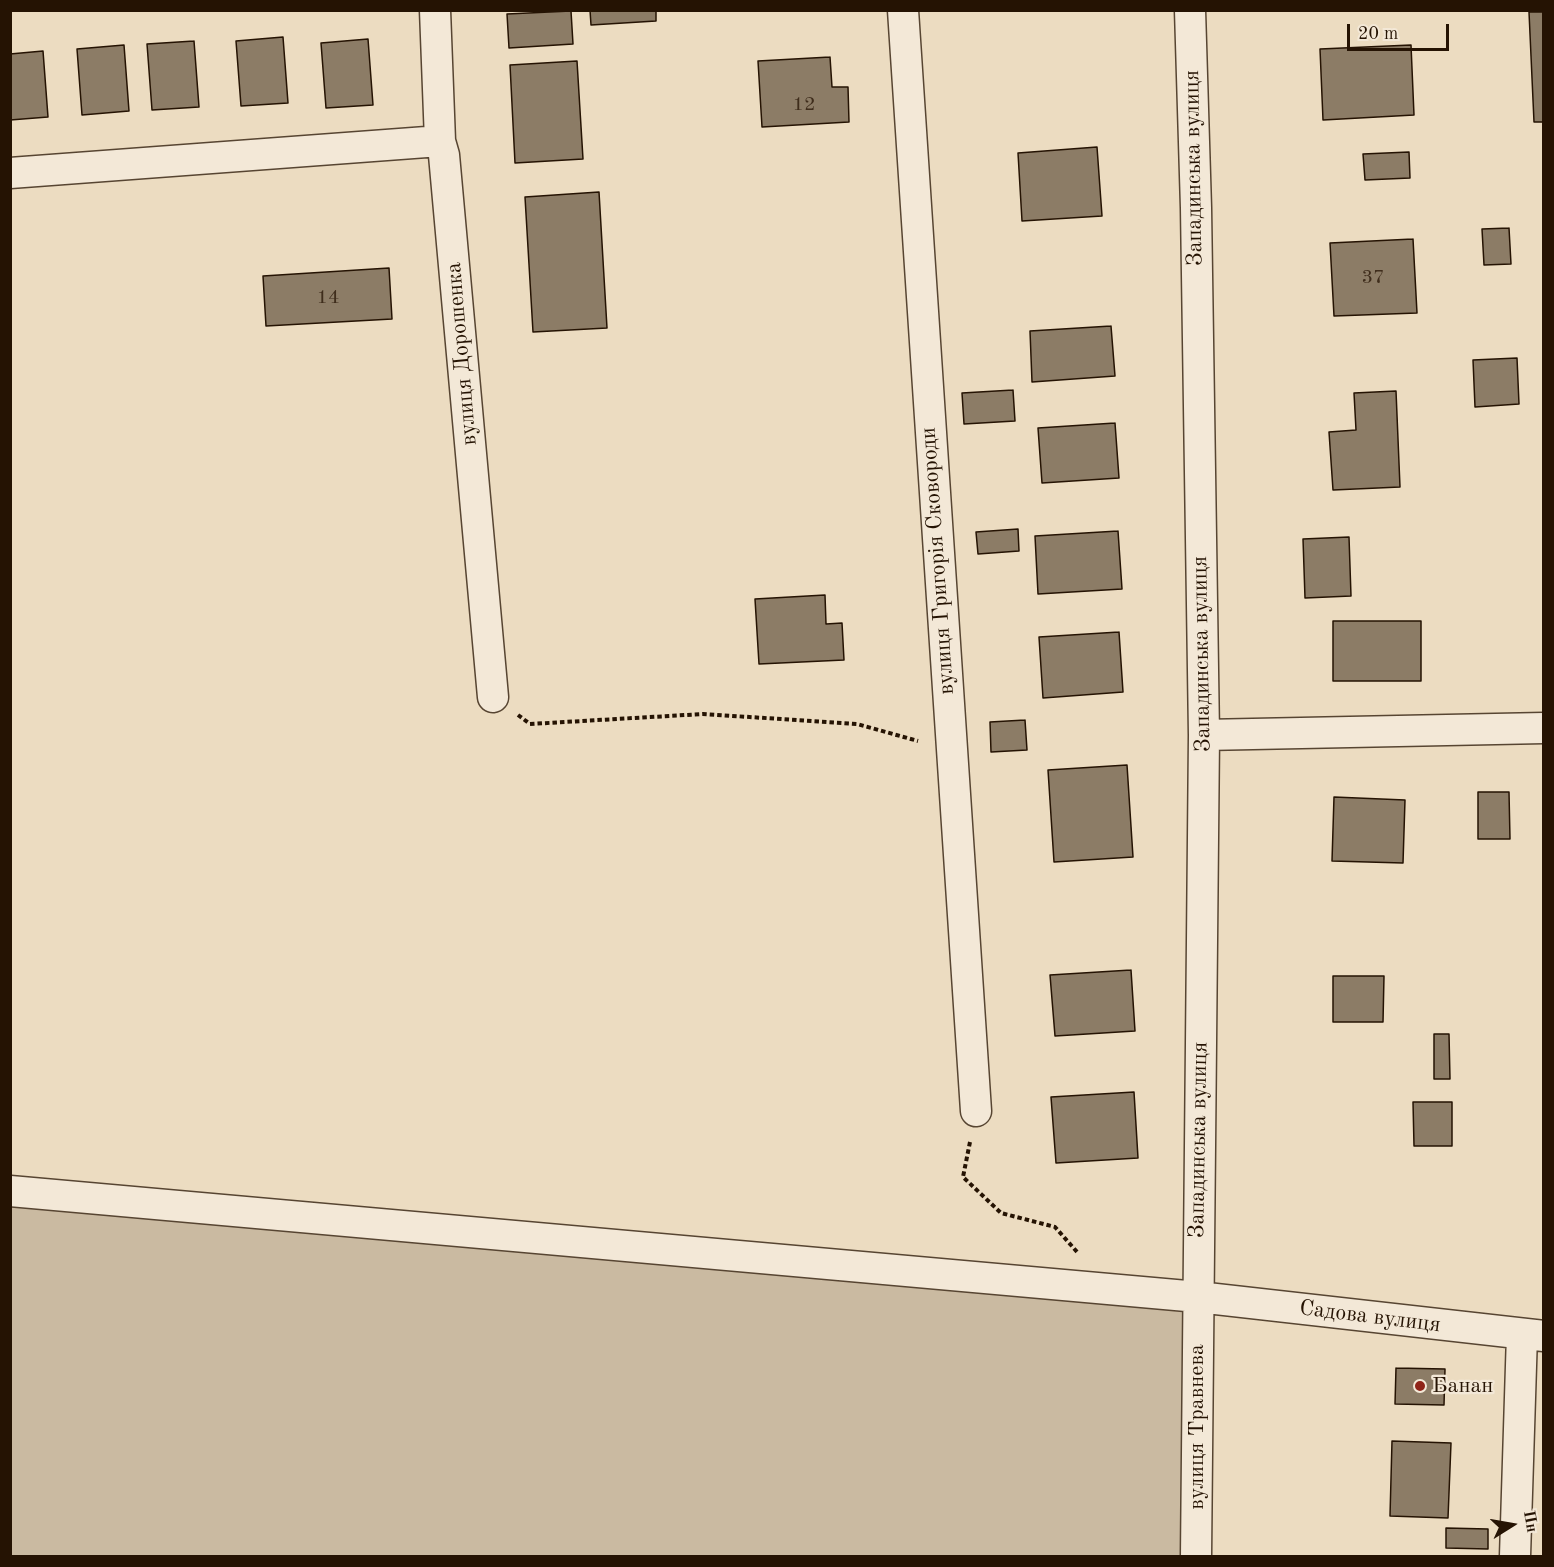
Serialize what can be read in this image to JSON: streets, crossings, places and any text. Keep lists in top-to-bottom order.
{
  "streets": {
    "street": [
      "Западинська вулиця",
      "вулиця Дорошенка",
      "вулиця Григорія Сковороди",
      "Садова вулиця",
      "вулиця Травнева"
    ]
  },
  "crossings": [
    ["Западинська вулиця", "Садова вулиця"],
    ["Западинська вулиця", "вулиця Травнева"],
    ["Садова вулиця", "вулиця Травнева"]
  ],
  "places": ["Банан"],
  "house_numbers": ["12", "37", "14"],
  "scale_bar": "20 m",
  "north": "right"
}
